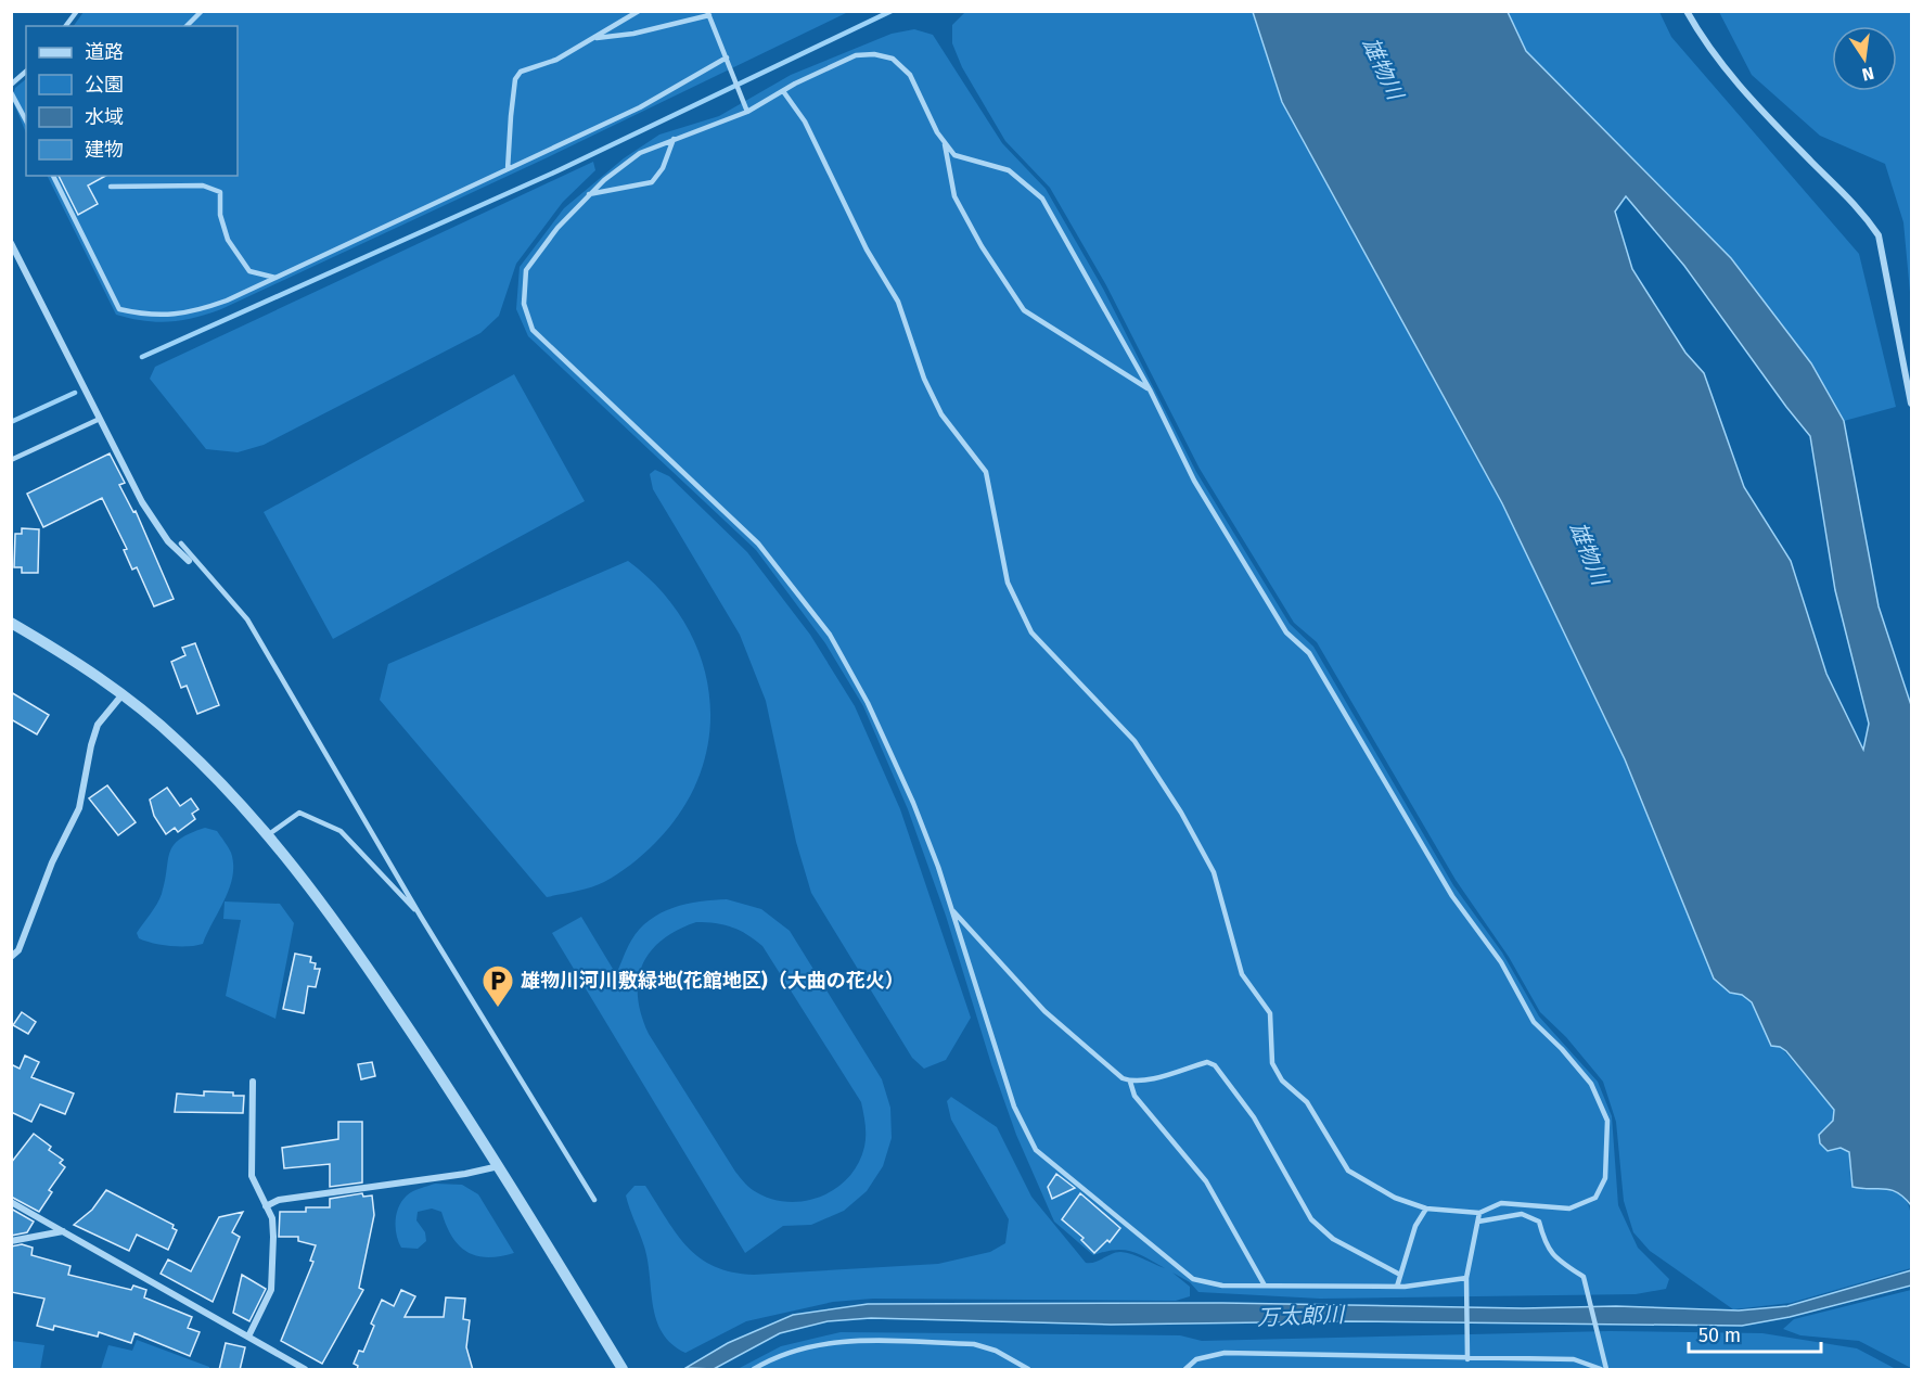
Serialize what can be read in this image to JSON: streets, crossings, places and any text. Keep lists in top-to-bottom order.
{
  "water": ["雄物川", "万太郎川"],
  "places": {
    "parking": ["雄物川河川敷緑地(花館地区)（大曲の花火）"]
  },
  "legend": [
    "道路",
    "公園",
    "水域",
    "建物"
  ],
  "scale_bar": "50 m",
  "north": "bottom"
}
